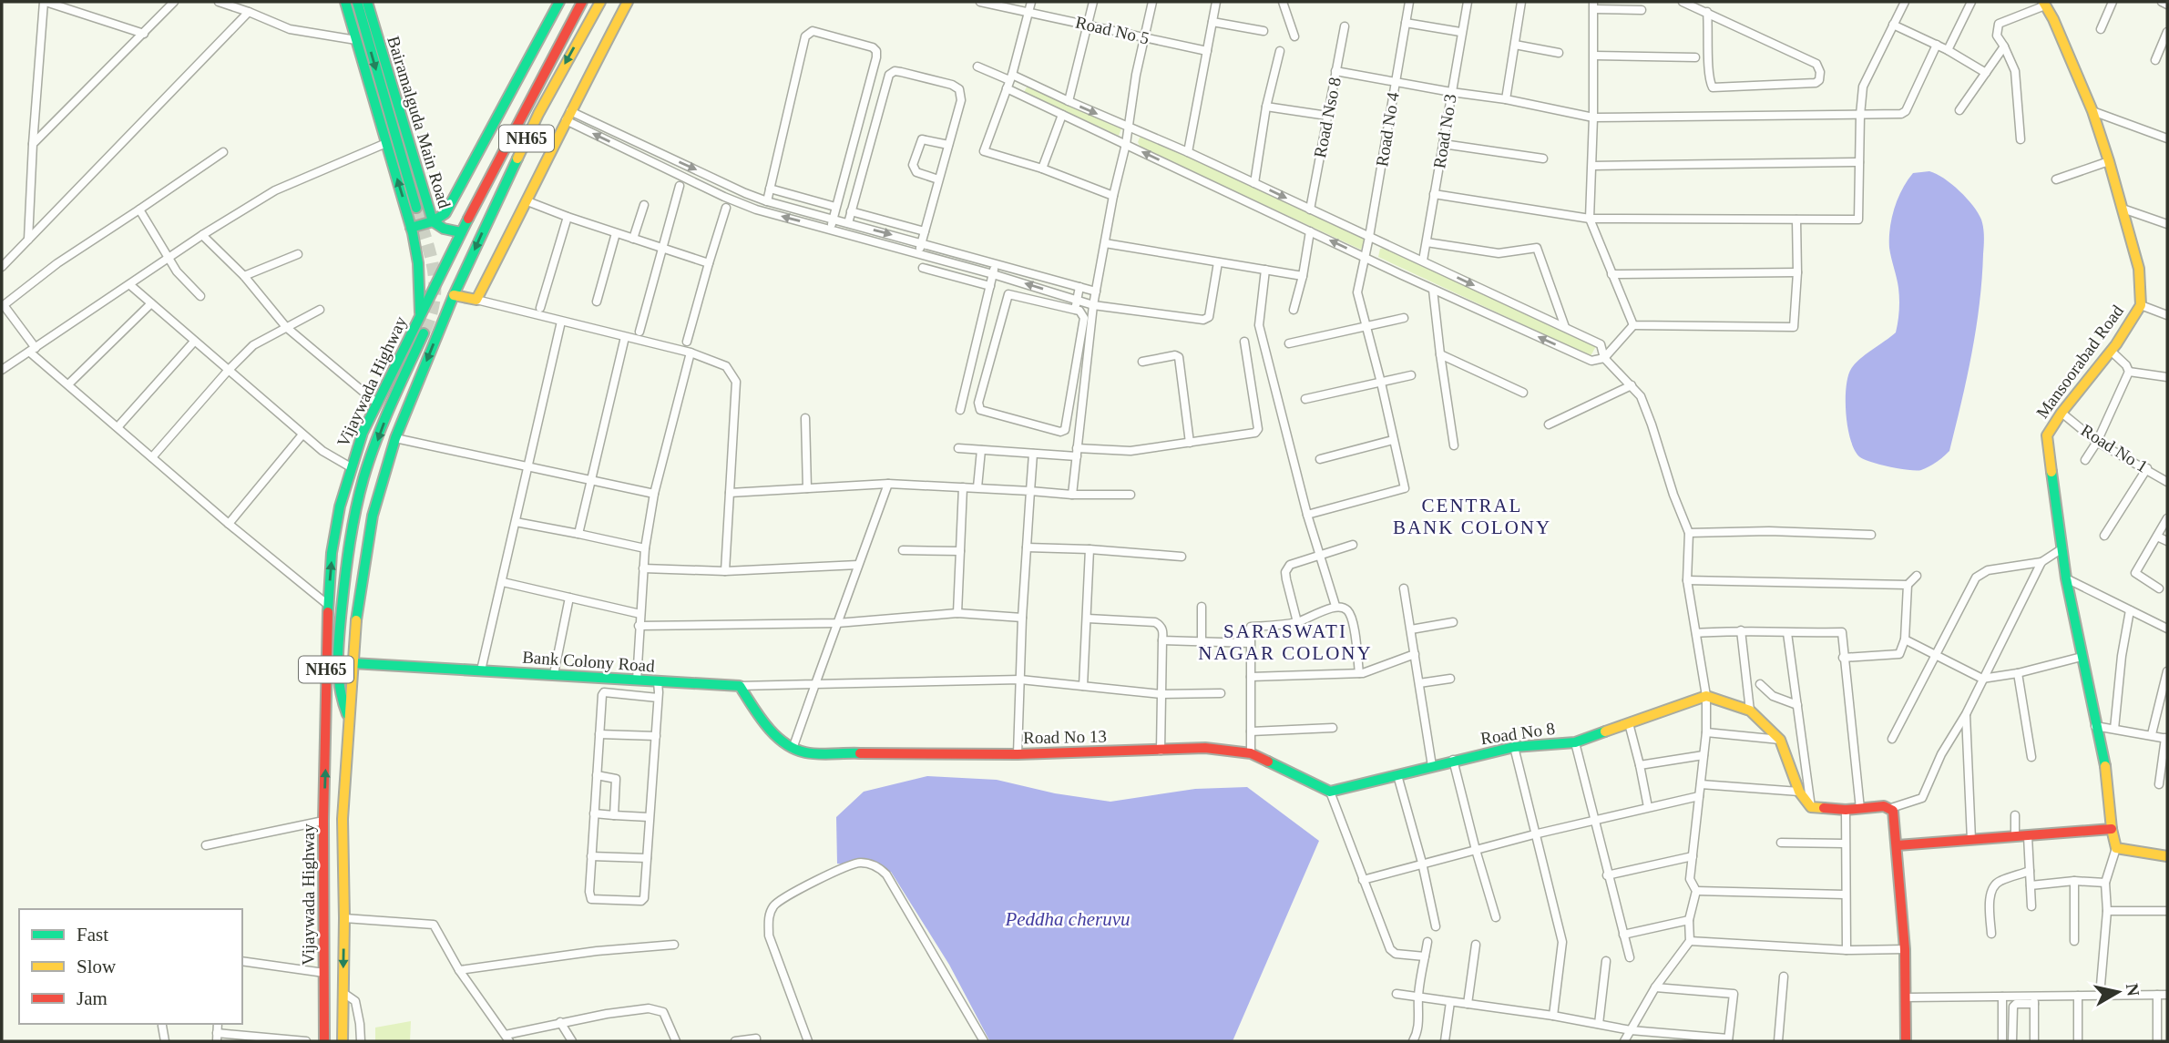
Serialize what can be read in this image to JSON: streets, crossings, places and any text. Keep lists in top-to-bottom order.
{
  "streets": {
    "main road": [
      "Bairamalguda Main Road",
      "NH65",
      "Mansoorabad Road",
      "Vijaywada Highway",
      "Bank Colony Road",
      "Road No 8",
      "Road No 13"
    ],
    "street": [
      "Road No 5",
      "Road Nso 8",
      "Road No 4",
      "Road No 3",
      "Road No 1"
    ]
  },
  "crossings": [
    ["Bairamalguda Main Road", "Vijaywada Highway"],
    ["NH65", "Vijaywada Highway"],
    ["Mansoorabad Road", "Road No 1"],
    ["Vijaywada Highway", "Bank Colony Road"],
    ["Road No 8", "Road No 13"]
  ],
  "districts": ["CENTRAL BANK COLONY", "SARASWATI NAGAR COLONY"],
  "water": ["Peddha cheruvu"],
  "legend": ["Fast", "Slow", "Jam"],
  "north": "right"
}
